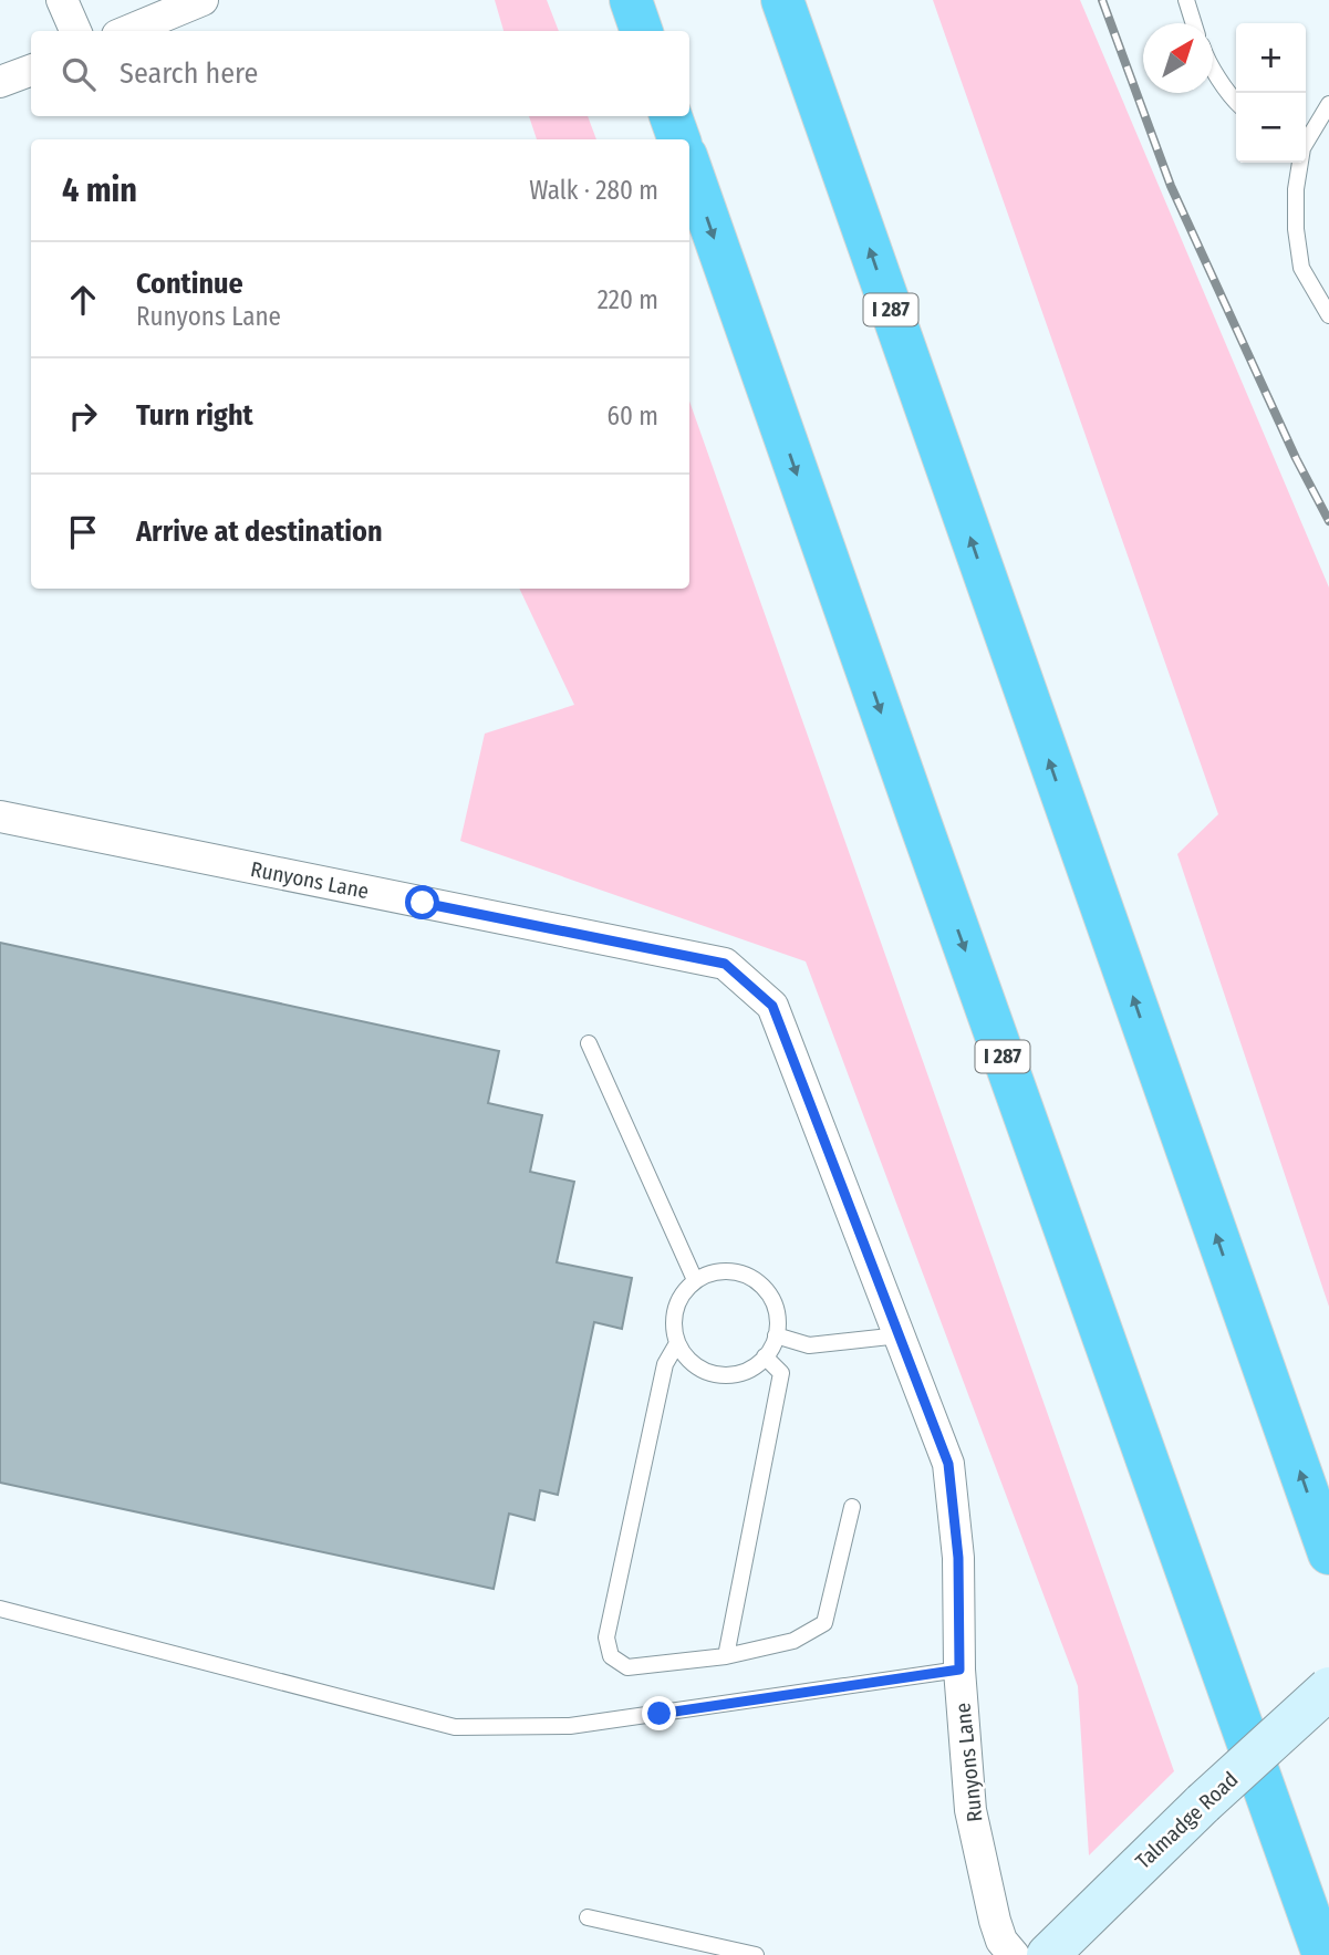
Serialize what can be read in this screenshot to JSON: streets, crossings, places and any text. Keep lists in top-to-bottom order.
{
  "streets": {
    "highway": ["I 287"],
    "street": ["Runyons Lane", "Talmadge Road"]
  },
  "north": "top right",
  "page": {
    "map_buttons": ["+", "−"],
    "search": "Search here",
    "heading": ["4 min", "Walk · 280 m"],
    "list": [
      ["Continue", "Runyons Lane", "220 m"],
      ["Turn right", "60 m"],
      "Arrive at destination"
    ]
  }
}
